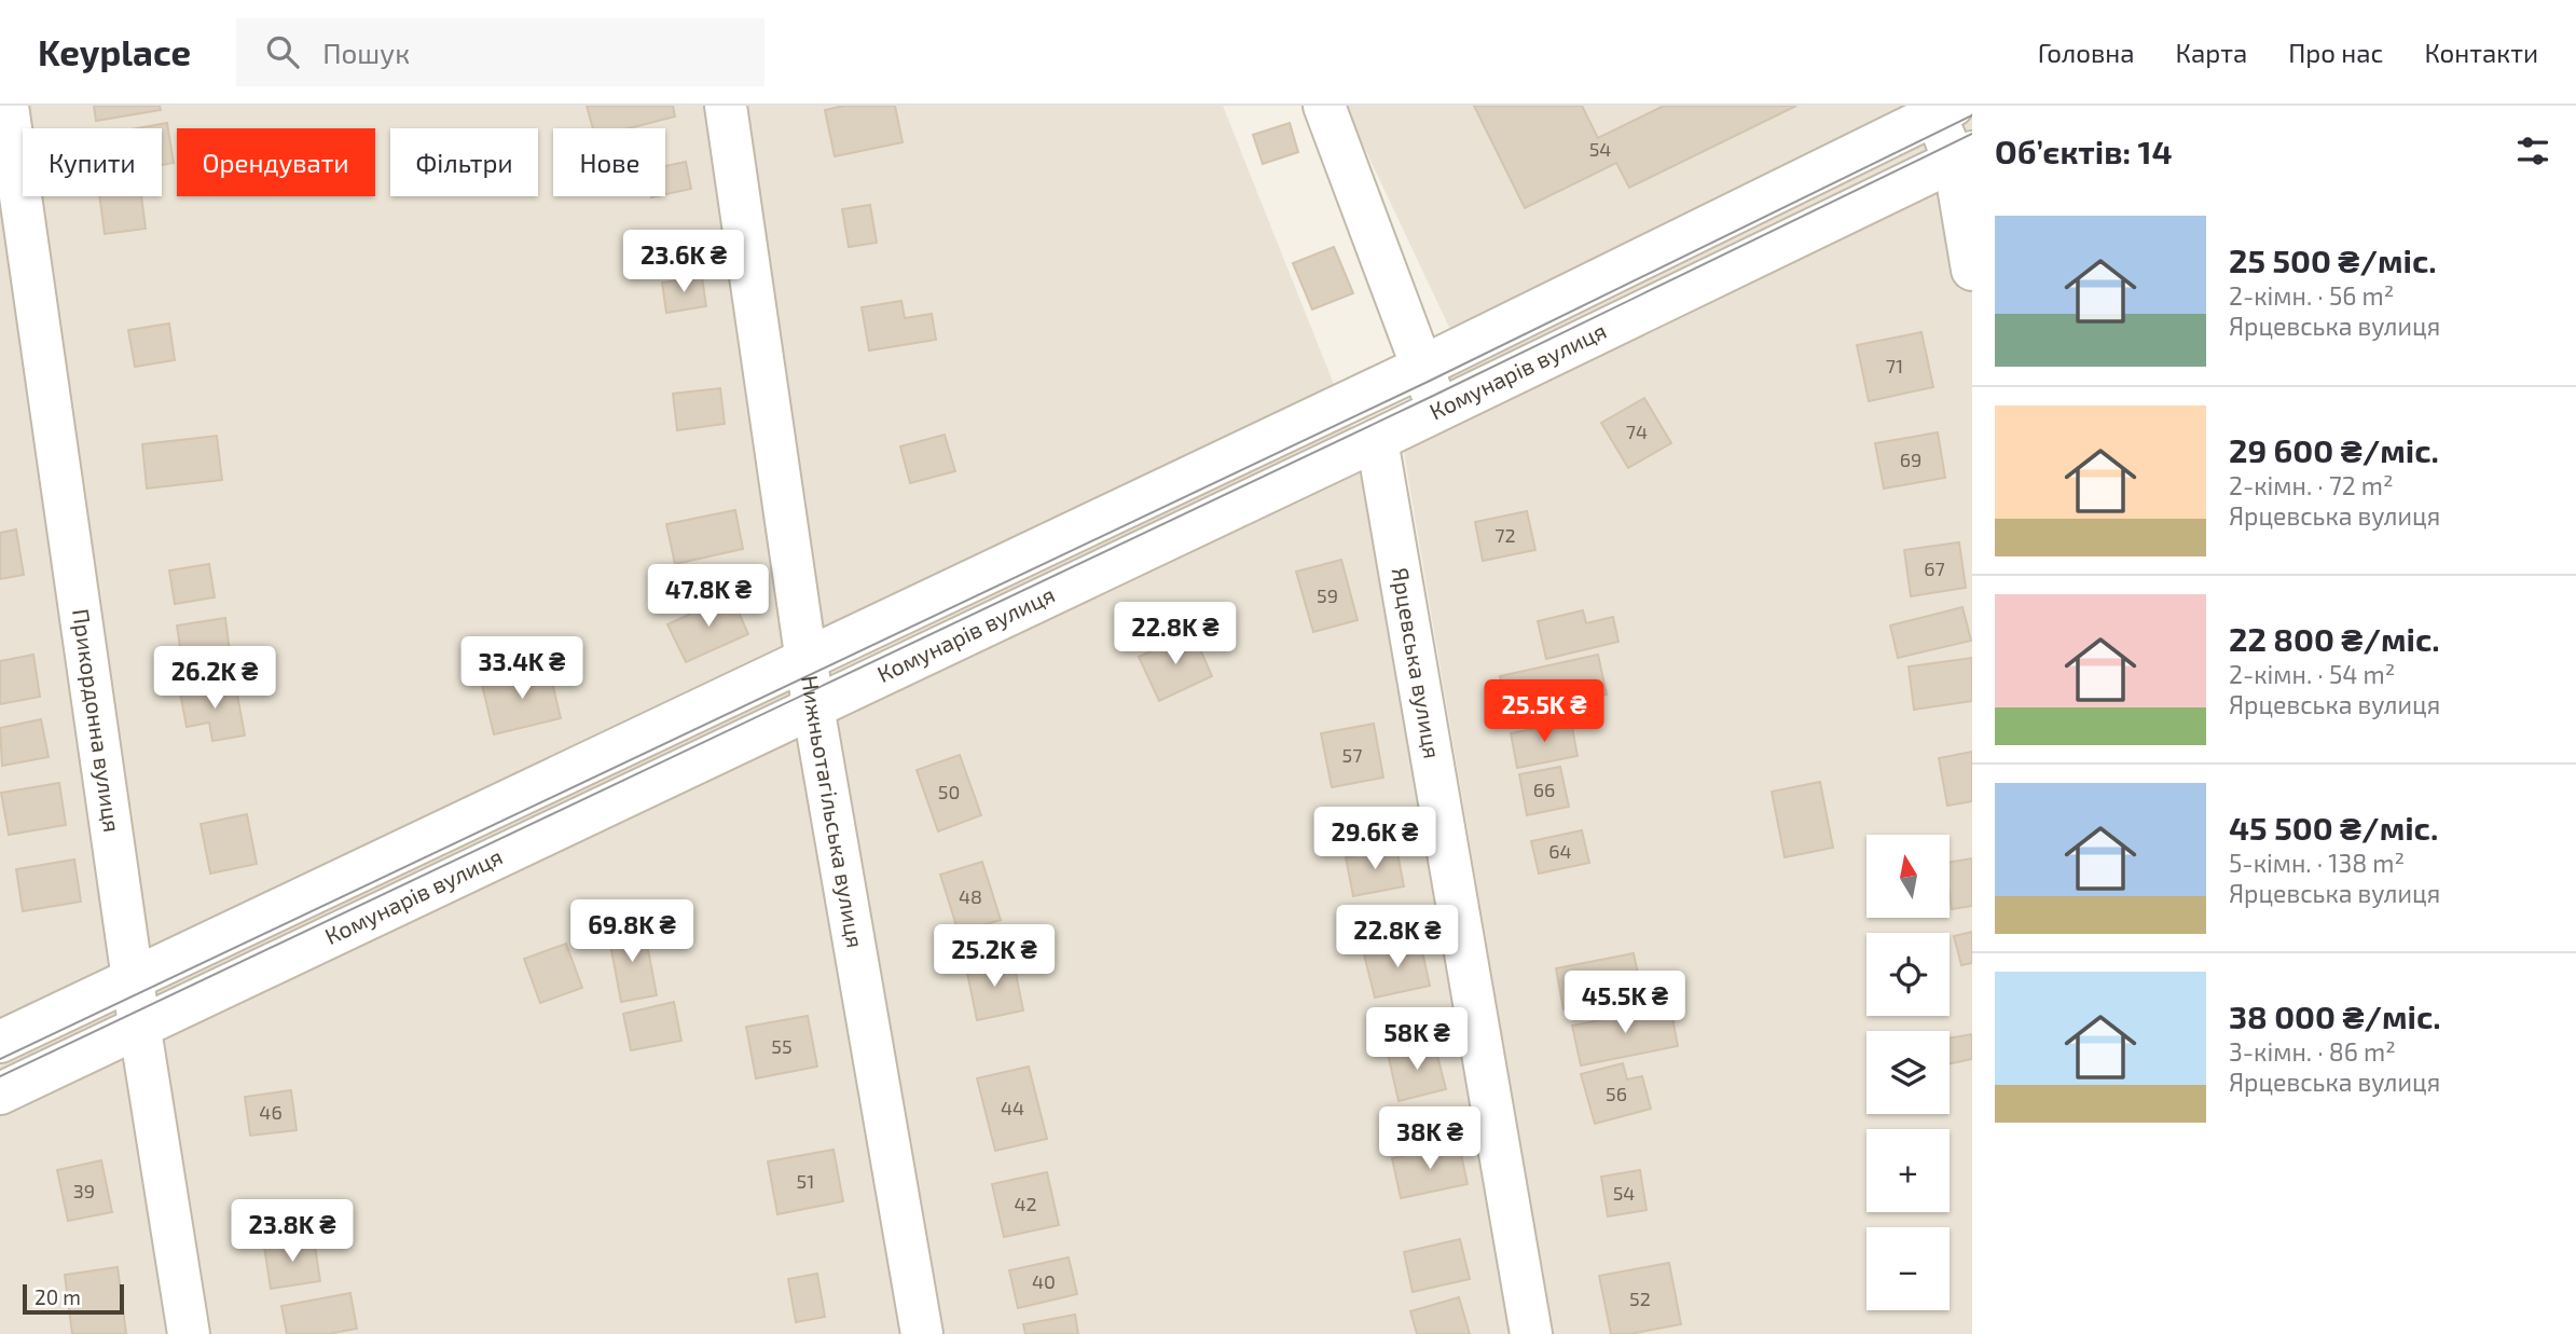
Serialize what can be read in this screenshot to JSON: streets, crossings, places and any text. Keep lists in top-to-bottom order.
{
  "streets": {
    "street": [
      "Комунарів вулиця",
      "Ярцевська вулиця",
      "Прикордонна вулиця",
      "Нижньотагільська вулиця"
    ]
  },
  "crossings": [
    ["Комунарів вулиця", "Ярцевська вулиця"],
    ["Комунарів вулиця", "Прикордонна вулиця"],
    ["Комунарів вулиця", "Нижньотагільська вулиця"]
  ],
  "house_numbers": [
    "54",
    "71",
    "74",
    "69",
    "72",
    "67",
    "59",
    "57",
    "66",
    "50",
    "64",
    "48",
    "55",
    "56",
    "44",
    "46",
    "51",
    "39",
    "54",
    "42",
    "40",
    "52"
  ],
  "scale_bar": "20 m",
  "north": "top",
  "page": {
    "header": "Keyplace",
    "search": "Пошук",
    "nav": [
      "Головна",
      "Карта",
      "Про нас",
      "Контакти"
    ],
    "heading": "Об’єктів: 14",
    "chip": [
      "Купити",
      "Орендувати",
      "Фільтри",
      "Нове"
    ],
    "list": [
      {
        "name": "25 500 ₴/міс.",
        "note": "2-кімн. · 56 m² · Ярцевська вулиця"
      },
      {
        "name": "29 600 ₴/міс.",
        "note": "2-кімн. · 72 m² · Ярцевська вулиця"
      },
      {
        "name": "22 800 ₴/міс.",
        "note": "2-кімн. · 54 m² · Ярцевська вулиця"
      },
      {
        "name": "45 500 ₴/міс.",
        "note": "5-кімн. · 138 m² · Ярцевська вулиця"
      },
      {
        "name": "38 000 ₴/міс.",
        "note": "3-кімн. · 86 m² · Ярцевська вулиця"
      }
    ],
    "price": [
      "23.6K ₴",
      "47.8K ₴",
      "22.8K ₴",
      "33.4K ₴",
      "26.2K ₴",
      "25.5K ₴",
      "29.6K ₴",
      "69.8K ₴",
      "22.8K ₴",
      "25.2K ₴",
      "45.5K ₴",
      "58K ₴",
      "38K ₴",
      "23.8K ₴"
    ],
    "map_buttons": ["+", "−"],
    "scale": "20 m"
  }
}
